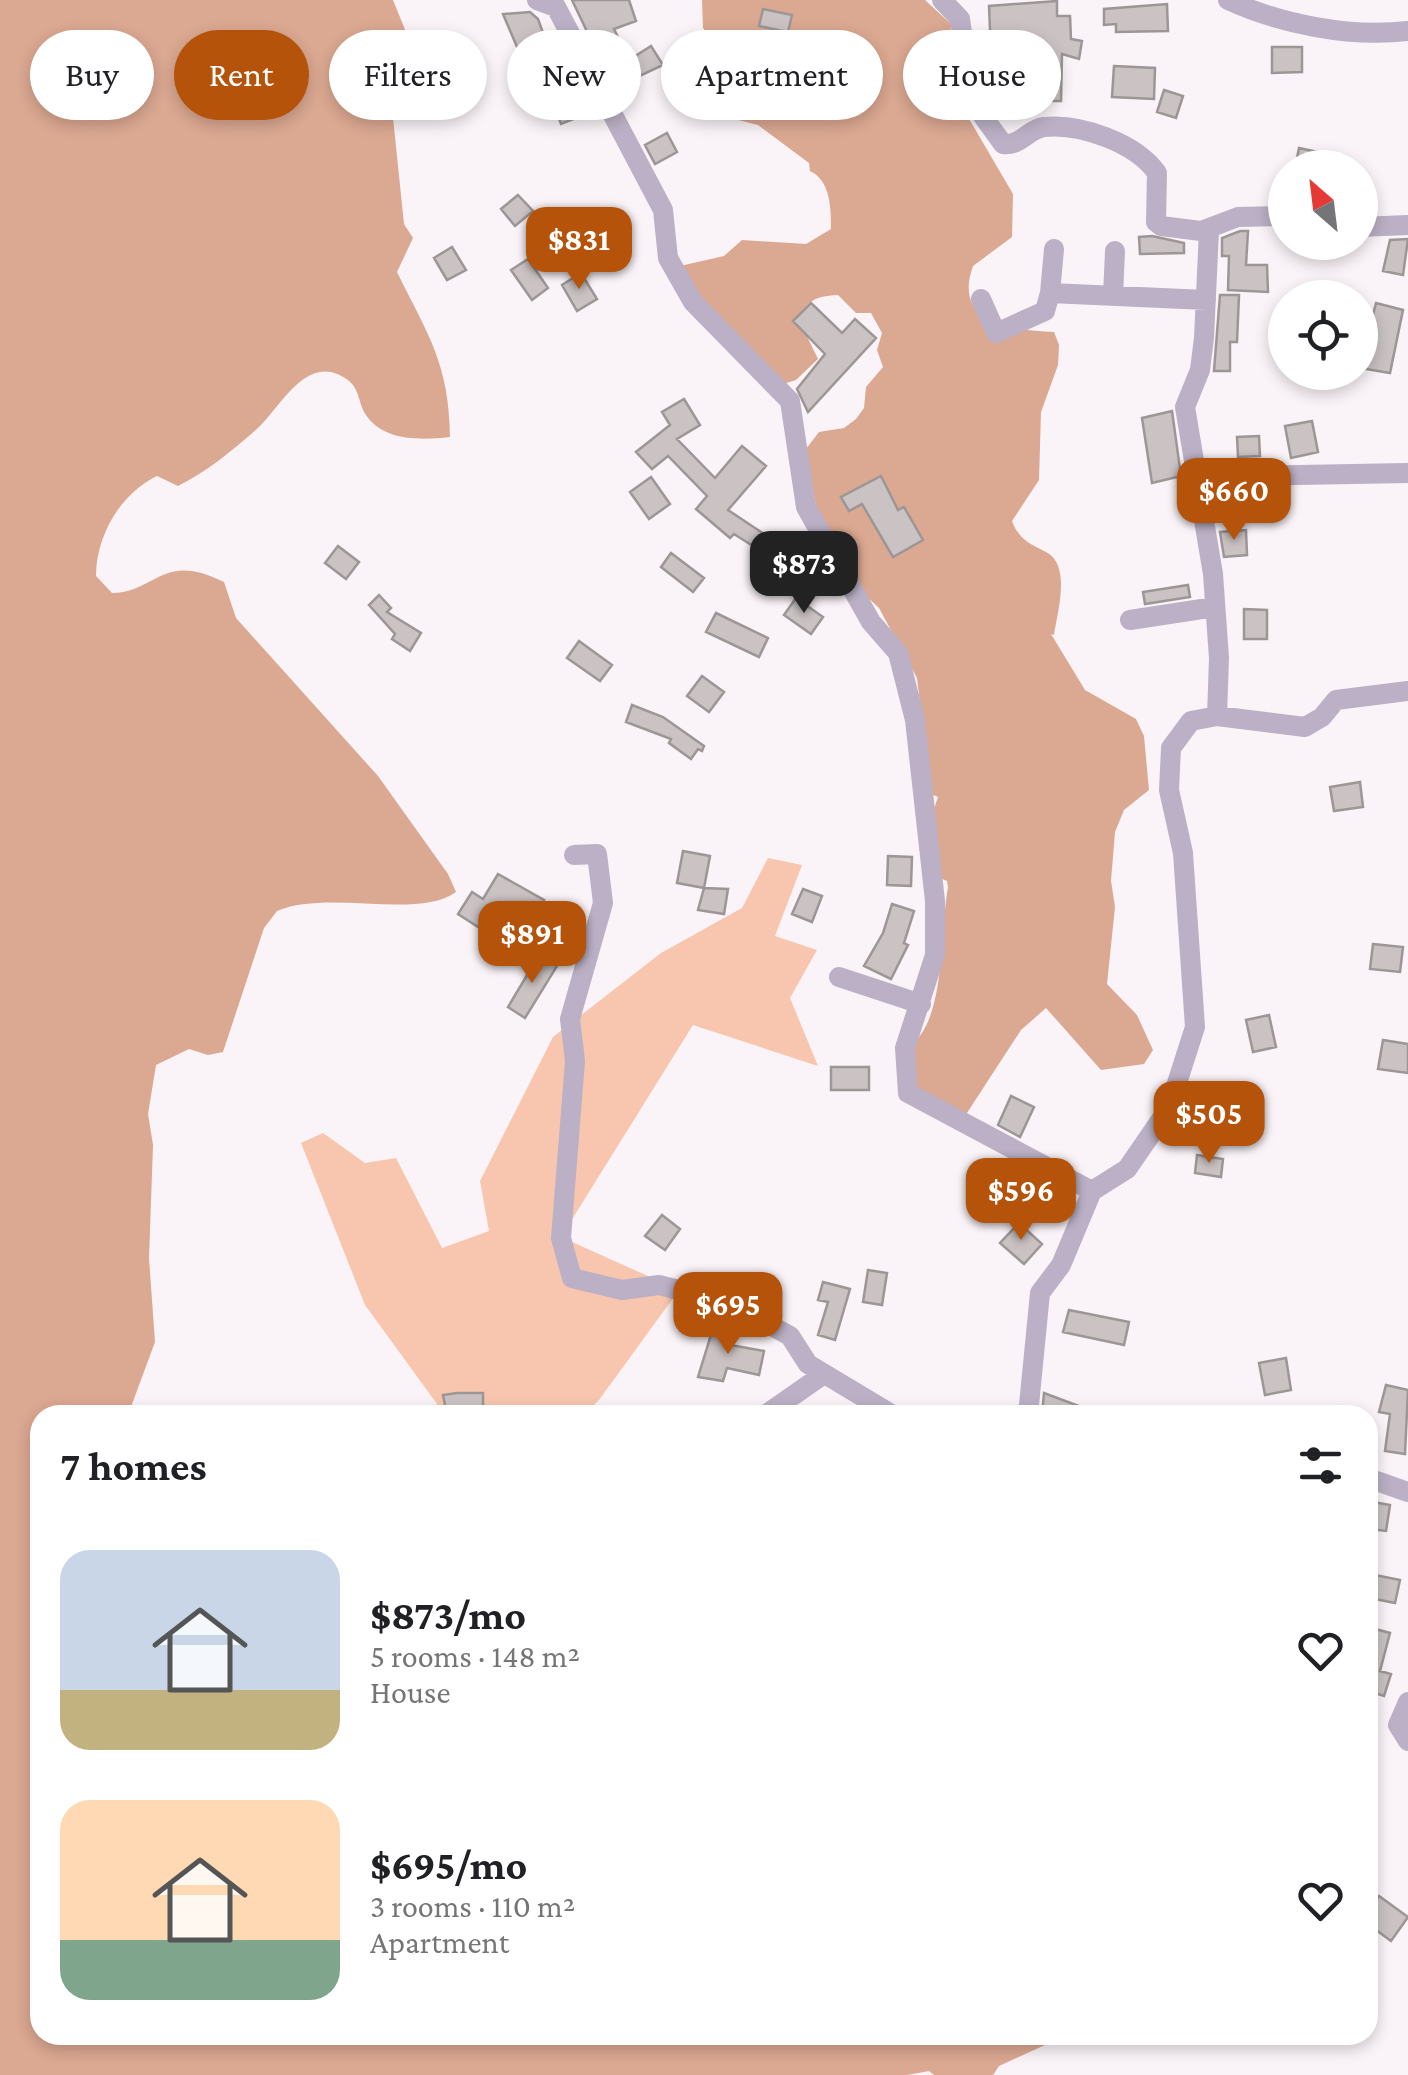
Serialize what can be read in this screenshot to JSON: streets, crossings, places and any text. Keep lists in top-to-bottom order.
{
  "north": "top left",
  "page": {
    "chip": [
      "Buy",
      "Rent",
      "Filters",
      "New",
      "Apartment",
      "House"
    ],
    "price": [
      "$831",
      "$660",
      "$873",
      "$891",
      "$505",
      "$596",
      "$695"
    ],
    "heading": "7 homes",
    "list": [
      {
        "name": "$873/mo",
        "note": "5 rooms · 148 m² · House"
      },
      {
        "name": "$695/mo",
        "note": "3 rooms · 110 m² · Apartment"
      }
    ]
  }
}
